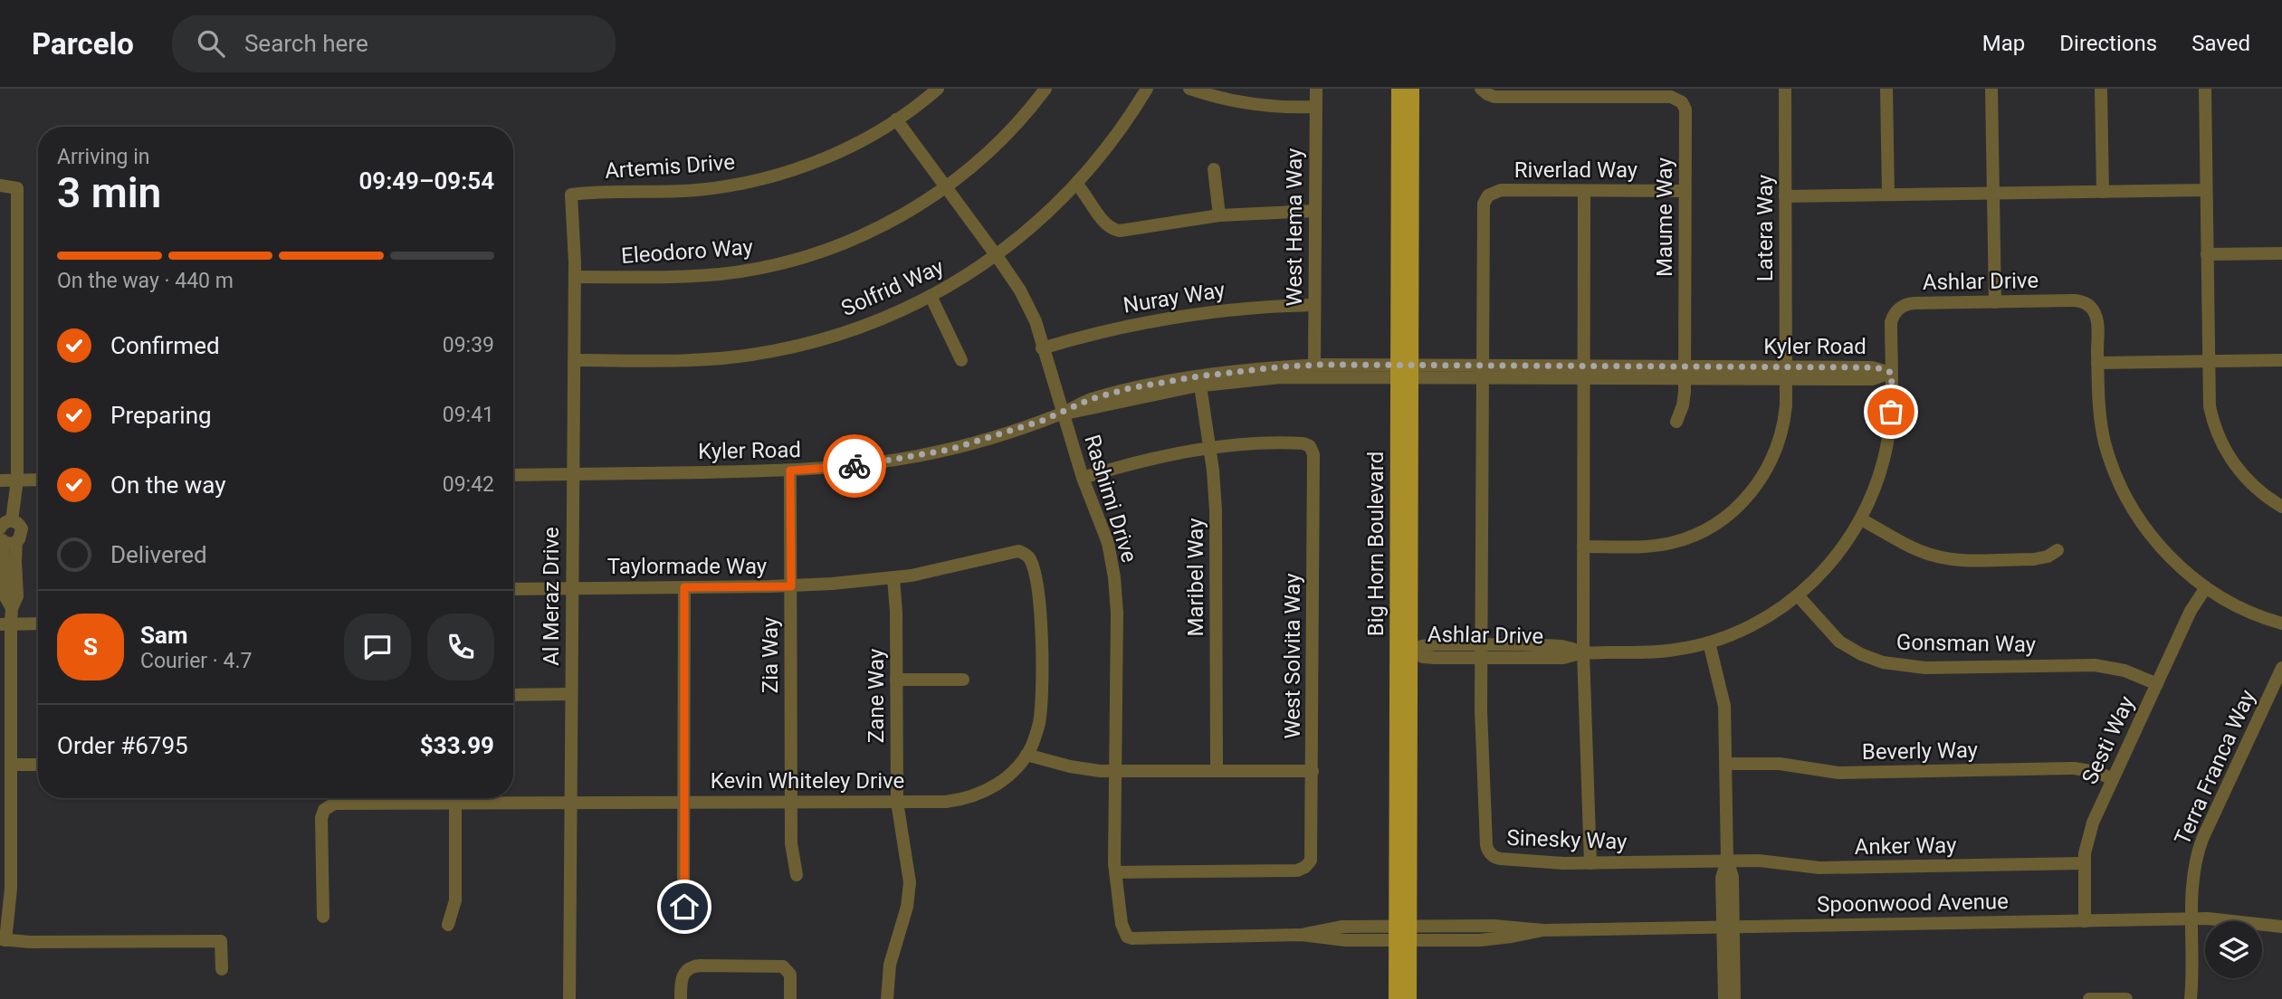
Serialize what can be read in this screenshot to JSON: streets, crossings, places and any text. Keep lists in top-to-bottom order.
{
  "streets": {
    "main road": ["Big Horn Boulevard"],
    "street": [
      "Artemis Drive",
      "Riverlad Way",
      "Maume Way",
      "West Hema Way",
      "Latera Way",
      "Eleodoro Way",
      "Ashlar Drive",
      "Solfrid Way",
      "Nuray Way",
      "Kyler Road",
      "Rashimi Drive",
      "Taylormade Way",
      "Maribel Way",
      "Al Meraz Drive",
      "Gonsman Way",
      "Zia Way",
      "West Solvita Way",
      "Zane Way",
      "Sesti Way",
      "Beverly Way",
      "Terra Franca Way",
      "Kevin Whiteley Drive",
      "Sinesky Way",
      "Anker Way",
      "Spoonwood Avenue"
    ]
  },
  "crossings": [
    ["Artemis Drive", "Rashimi Drive"],
    ["Artemis Drive", "Al Meraz Drive"],
    ["Riverlad Way", "Maume Way"],
    ["Riverlad Way", "Kyler Road"],
    ["Maume Way", "Kyler Road"],
    ["West Hema Way", "Nuray Way"],
    ["West Hema Way", "Kyler Road"],
    ["Latera Way", "Kyler Road"],
    ["Eleodoro Way", "Rashimi Drive"],
    ["Eleodoro Way", "Al Meraz Drive"],
    ["Ashlar Drive", "Kyler Road"],
    ["Ashlar Drive", "Big Horn Boulevard"],
    ["Ashlar Drive", "Gonsman Way"],
    ["Ashlar Drive", "Sesti Way"],
    ["Ashlar Drive", "Sinesky Way"],
    ["Solfrid Way", "Rashimi Drive"],
    ["Solfrid Way", "Al Meraz Drive"],
    ["Nuray Way", "Rashimi Drive"],
    ["Kyler Road", "Rashimi Drive"],
    ["Kyler Road", "Big Horn Boulevard"],
    ["Kyler Road", "Maribel Way"],
    ["Kyler Road", "Al Meraz Drive"],
    ["Kyler Road", "Zia Way"],
    ["Rashimi Drive", "West Solvita Way"],
    ["Rashimi Drive", "Spoonwood Avenue"],
    ["Big Horn Boulevard", "Spoonwood Avenue"],
    ["Taylormade Way", "Al Meraz Drive"],
    ["Taylormade Way", "Zia Way"],
    ["Taylormade Way", "Zane Way"],
    ["Taylormade Way", "Kevin Whiteley Drive"],
    ["Maribel Way", "West Solvita Way"],
    ["Al Meraz Drive", "Kevin Whiteley Drive"],
    ["Gonsman Way", "Sesti Way"],
    ["Zia Way", "Kevin Whiteley Drive"],
    ["Zane Way", "Kevin Whiteley Drive"],
    ["Sesti Way", "Beverly Way"],
    ["Sesti Way", "Anker Way"],
    ["Sesti Way", "Spoonwood Avenue"],
    ["Terra Franca Way", "Spoonwood Avenue"],
    ["Sinesky Way", "Anker Way"]
  ],
  "page": {
    "header": "Parcelo",
    "search": "Search here",
    "nav": ["Map", "Directions", "Saved"],
    "heading": ["3 min", "Arriving in", "09:49–09:54"],
    "panel": [
      "Sam",
      "Courier · 4.7",
      "Order #6795",
      "$33.99"
    ],
    "bar": "On the way · 440 m",
    "list": [
      ["Confirmed", "09:39"],
      ["Preparing", "09:41"],
      ["On the way", "09:42"],
      "Delivered"
    ],
    "round": "S"
  }
}
